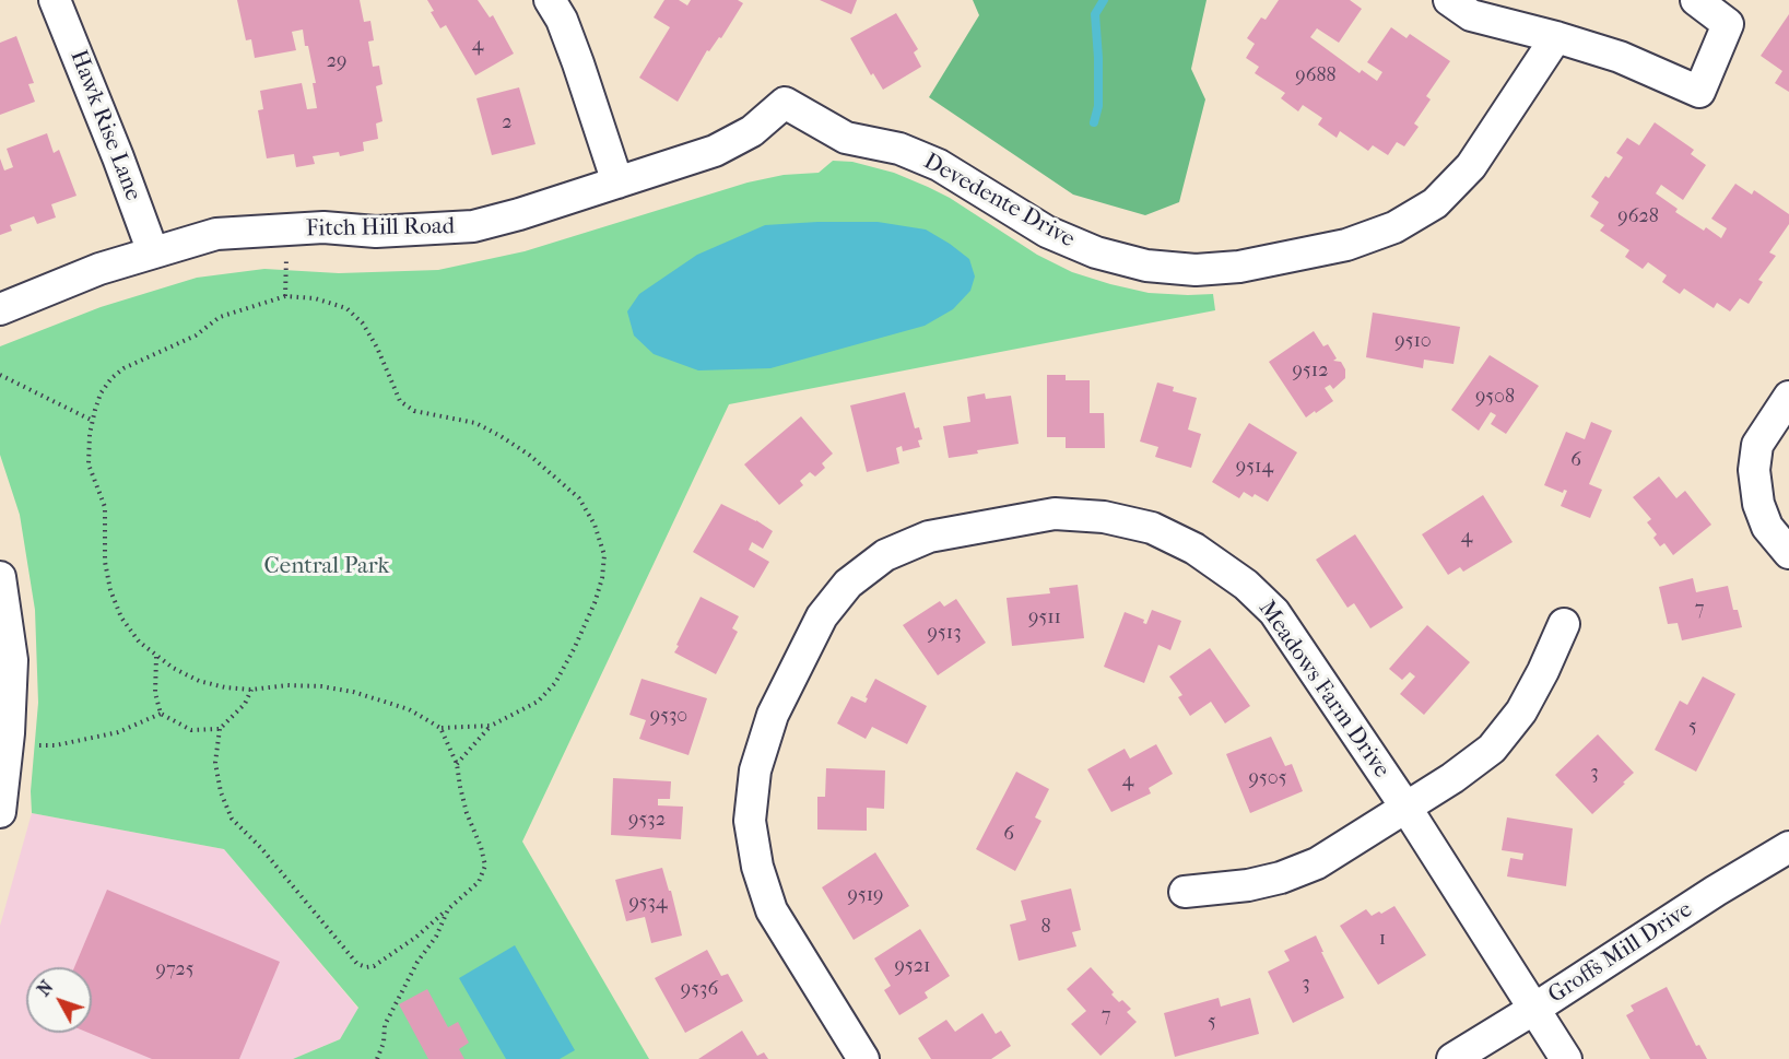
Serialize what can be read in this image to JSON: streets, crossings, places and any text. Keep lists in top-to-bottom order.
{
  "streets": {
    "street": [
      "Hawk Rise Lane",
      "Devedente Drive",
      "Fitch Hill Road",
      "Meadows Farm Drive",
      "Groffs Mill Drive"
    ]
  },
  "crossings": [
    ["Hawk Rise Lane", "Fitch Hill Road"],
    ["Devedente Drive", "Fitch Hill Road"],
    ["Meadows Farm Drive", "Groffs Mill Drive"]
  ],
  "parks": ["Central Park"],
  "house_numbers": [
    "4",
    "29",
    "9688",
    "2",
    "9628",
    "9510",
    "9512",
    "9508",
    "6",
    "9514",
    "4",
    "7",
    "9511",
    "9513",
    "9530",
    "5",
    "3",
    "9505",
    "4",
    "9532",
    "6",
    "9519",
    "9534",
    "8",
    "1",
    "9521",
    "9725",
    "3",
    "9536",
    "7",
    "5"
  ],
  "north": "top left"
}
